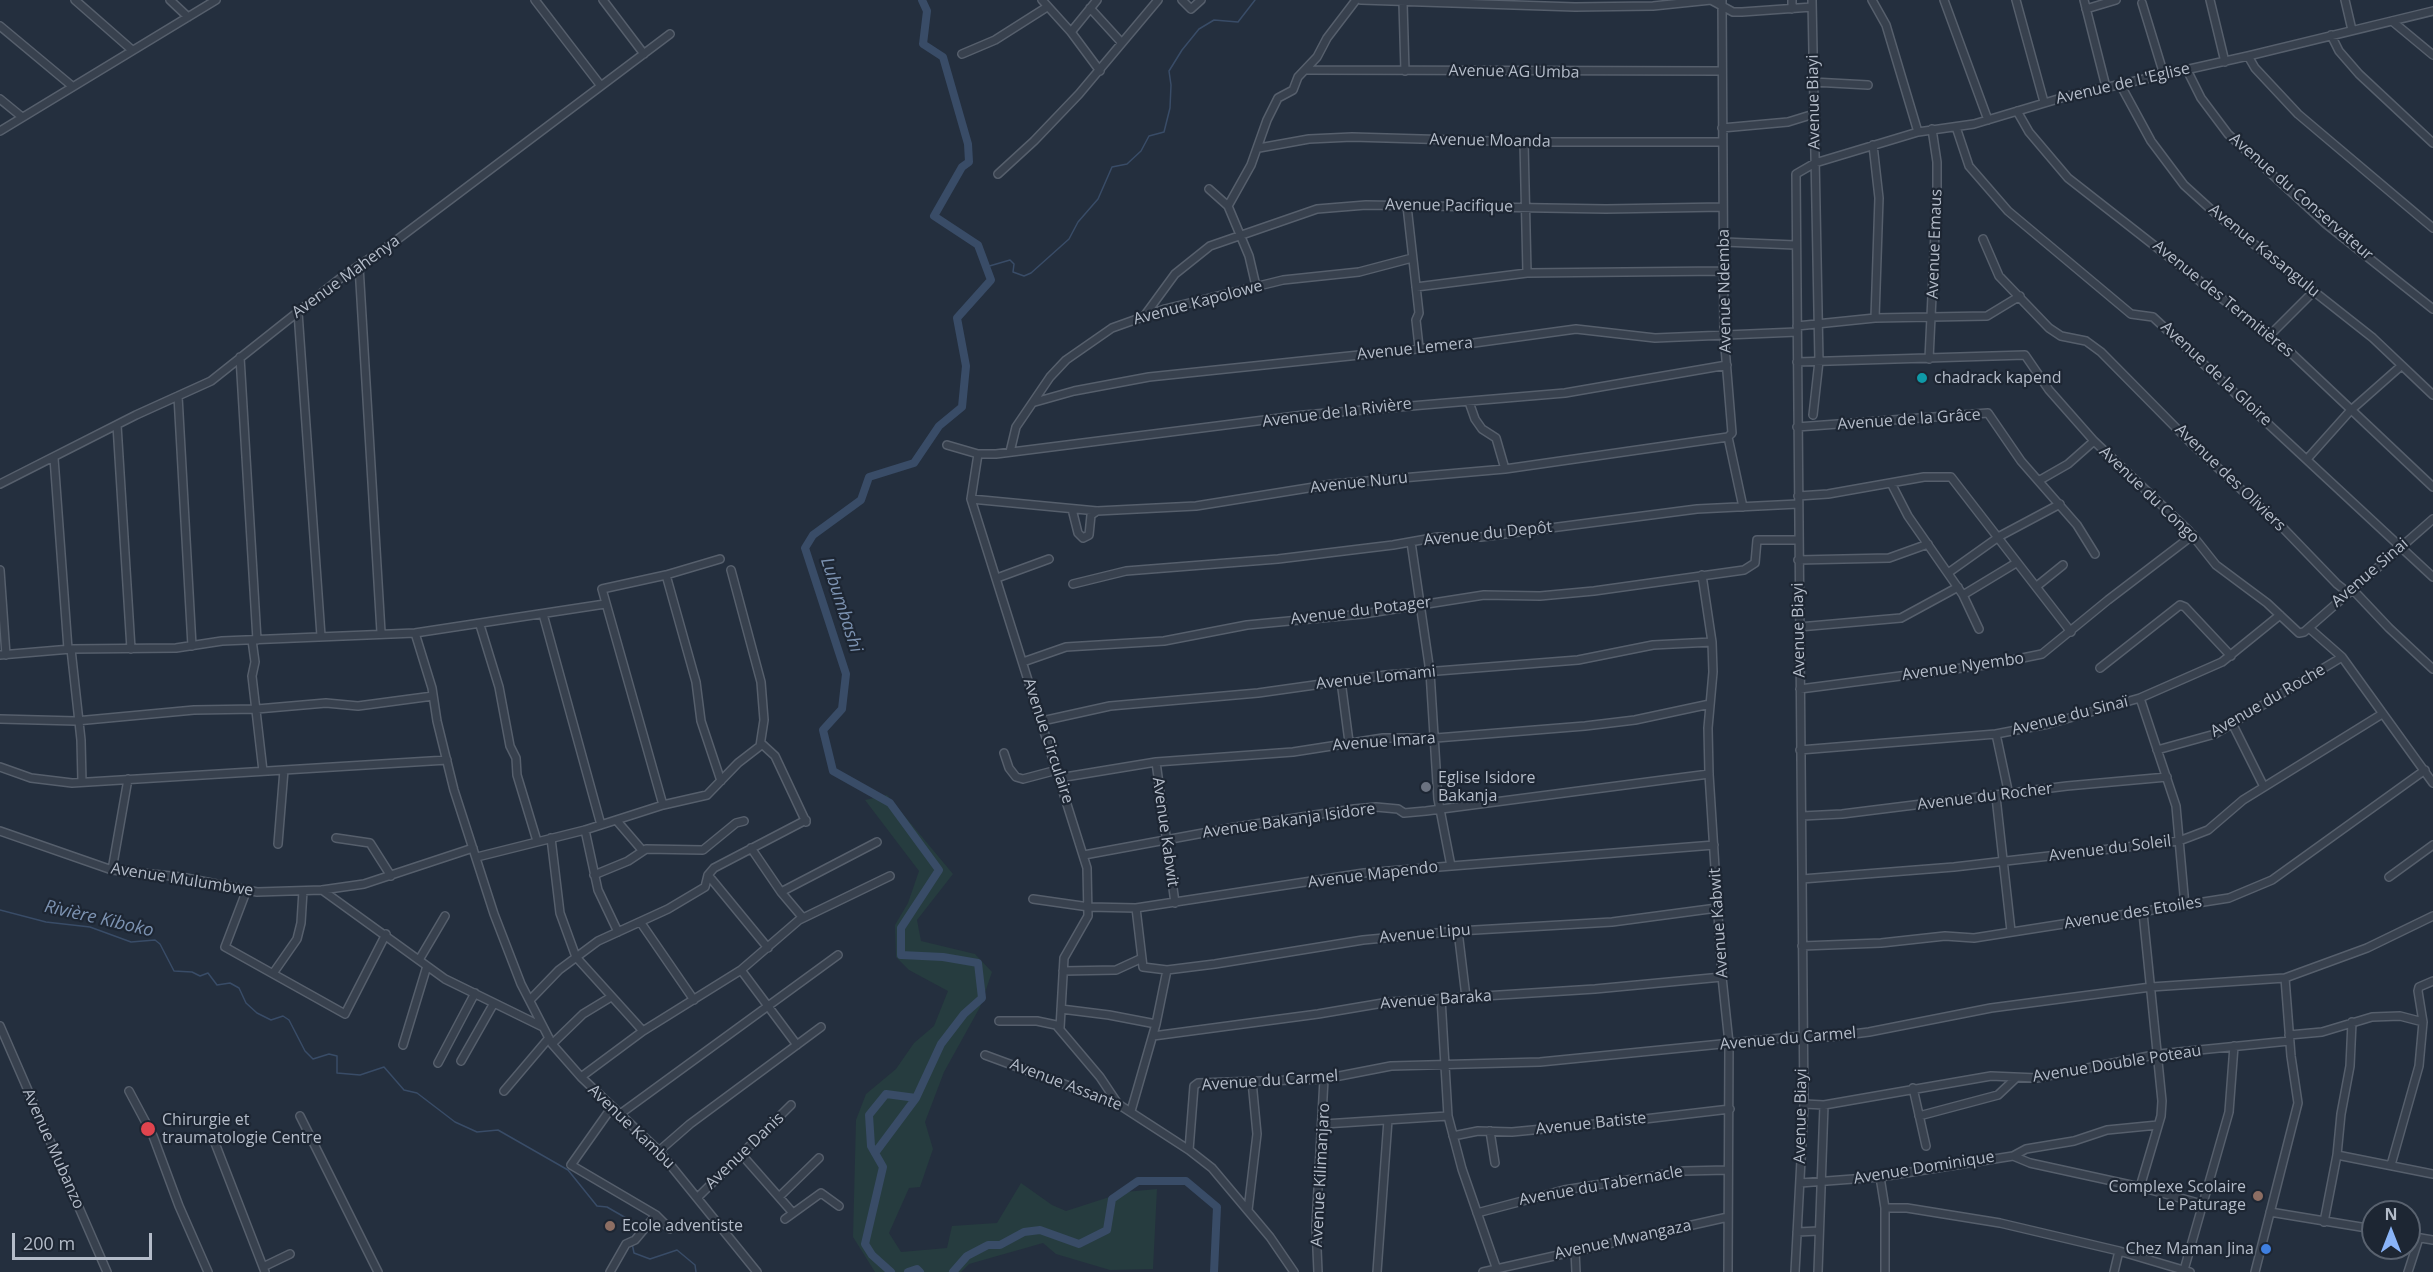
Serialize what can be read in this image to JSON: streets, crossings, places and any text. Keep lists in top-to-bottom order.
{
  "streets": {
    "street": [
      "Avenue AG Umba",
      "Avenue de L'Eglise",
      "Avenue Biayi",
      "Avenue Moanda",
      "Avenue du Conservateur",
      "Avenue Pacifique",
      "Avenue Emaus",
      "Avenue Kasangulu",
      "Avenue Mahenya",
      "Avenue Ndemba",
      "Avenue des Termitières",
      "Avenue Kapolowe",
      "Avenue Lemera",
      "Avenue de la Gloire",
      "Avenue de la Rivière",
      "Avenue de la Grâce",
      "Avenue des Oliviers",
      "Avenue Nuru",
      "Avenue du Congo",
      "Avenue du Depôt",
      "Avenue Sinai",
      "Avenue du Potager",
      "Avenue Nyembo",
      "Avenue Lomami",
      "Avenue du Roche",
      "Avenue du Sinaï",
      "Avenue Circulaire",
      "Avenue Imara",
      "Avenue du Rocher",
      "Avenue Bakanja Isidore",
      "Avenue Kabwit",
      "Avenue du Soleil",
      "Avenue Mapendo",
      "Avenue Mulumbwe",
      "Avenue des Etoiles",
      "Avenue Lipu",
      "Avenue Baraka",
      "Avenue du Carmel",
      "Avenue Double Poteau",
      "Avenue Assante",
      "Avenue Batiste",
      "Avenue Kambu",
      "Avenue Mubanzo",
      "Avenue Danis",
      "Avenue Dominique",
      "Avenue Kilimanjaro",
      "Avenue du Tabernacle",
      "Avenue Mwangaza"
    ]
  },
  "crossings": [
    ["Avenue AG Umba", "Avenue Ndemba"],
    ["Avenue de L'Eglise", "Avenue Biayi"],
    ["Avenue de L'Eglise", "Avenue du Conservateur"],
    ["Avenue de L'Eglise", "Avenue Emaus"],
    ["Avenue de L'Eglise", "Avenue Kasangulu"],
    ["Avenue de L'Eglise", "Avenue des Termitières"],
    ["Avenue de L'Eglise", "Avenue de la Gloire"],
    ["Avenue Biayi", "Avenue Lemera"],
    ["Avenue Biayi", "Avenue de la Grâce"],
    ["Avenue Biayi", "Avenue du Congo"],
    ["Avenue Biayi", "Avenue du Depôt"],
    ["Avenue Biayi", "Avenue du Potager"],
    ["Avenue Biayi", "Avenue Nyembo"],
    ["Avenue Biayi", "Avenue du Sinaï"],
    ["Avenue Biayi", "Avenue du Rocher"],
    ["Avenue Biayi", "Avenue du Soleil"],
    ["Avenue Biayi", "Avenue des Etoiles"],
    ["Avenue Biayi", "Avenue du Carmel"],
    ["Avenue Biayi", "Avenue Double Poteau"],
    ["Avenue Biayi", "Avenue Dominique"],
    ["Avenue Moanda", "Avenue Ndemba"],
    ["Avenue Pacifique", "Avenue Ndemba"],
    ["Avenue Pacifique", "Avenue Kapolowe"],
    ["Avenue Emaus", "Avenue du Congo"],
    ["Avenue Ndemba", "Avenue Lemera"],
    ["Avenue Ndemba", "Avenue de la Rivière"],
    ["Avenue Ndemba", "Avenue Nuru"],
    ["Avenue Ndemba", "Avenue du Depôt"],
    ["Avenue Kapolowe", "Avenue Lemera"],
    ["Avenue Kapolowe", "Avenue de la Rivière"],
    ["Avenue de la Gloire", "Avenue Sinai"],
    ["Avenue de la Rivière", "Avenue Circulaire"],
    ["Avenue des Oliviers", "Avenue Sinai"],
    ["Avenue du Congo", "Avenue Sinai"],
    ["Avenue du Congo", "Avenue Nyembo"],
    ["Avenue du Congo", "Avenue du Roche"],
    ["Avenue du Congo", "Avenue du Sinaï"],
    ["Avenue du Congo", "Avenue du Soleil"],
    ["Avenue du Congo", "Avenue des Etoiles"],
    ["Avenue du Potager", "Avenue Circulaire"],
    ["Avenue du Potager", "Avenue Kabwit"],
    ["Avenue Lomami", "Avenue Circulaire"],
    ["Avenue Lomami", "Avenue Kabwit"],
    ["Avenue Circulaire", "Avenue Imara"],
    ["Avenue Circulaire", "Avenue Bakanja Isidore"],
    ["Avenue Circulaire", "Avenue Mapendo"],
    ["Avenue Imara", "Avenue Kabwit"],
    ["Avenue Bakanja Isidore", "Avenue Kabwit"],
    ["Avenue Kabwit", "Avenue Mapendo"],
    ["Avenue Kabwit", "Avenue Lipu"],
    ["Avenue Kabwit", "Avenue Baraka"],
    ["Avenue Kabwit", "Avenue du Carmel"],
    ["Avenue Kabwit", "Avenue Batiste"],
    ["Avenue Kabwit", "Avenue du Tabernacle"],
    ["Avenue Kabwit", "Avenue Mwangaza"],
    ["Avenue Mulumbwe", "Avenue Kambu"],
    ["Avenue du Carmel", "Avenue Assante"],
    ["Avenue du Carmel", "Avenue Kilimanjaro"],
    ["Avenue Kambu", "Avenue Danis"]
  ],
  "water": ["Lubumbashi", "Rivière Kiboko"],
  "places": [
    "chadrack kapend",
    "Eglise Isidore Bakanja",
    "Chirurgie et traumatologie Centre",
    "Complexe Scolaire Le Paturage",
    "Ecole adventiste",
    "Chez Maman Jina"
  ],
  "scale_bar": "200 m",
  "north": "top"
}
